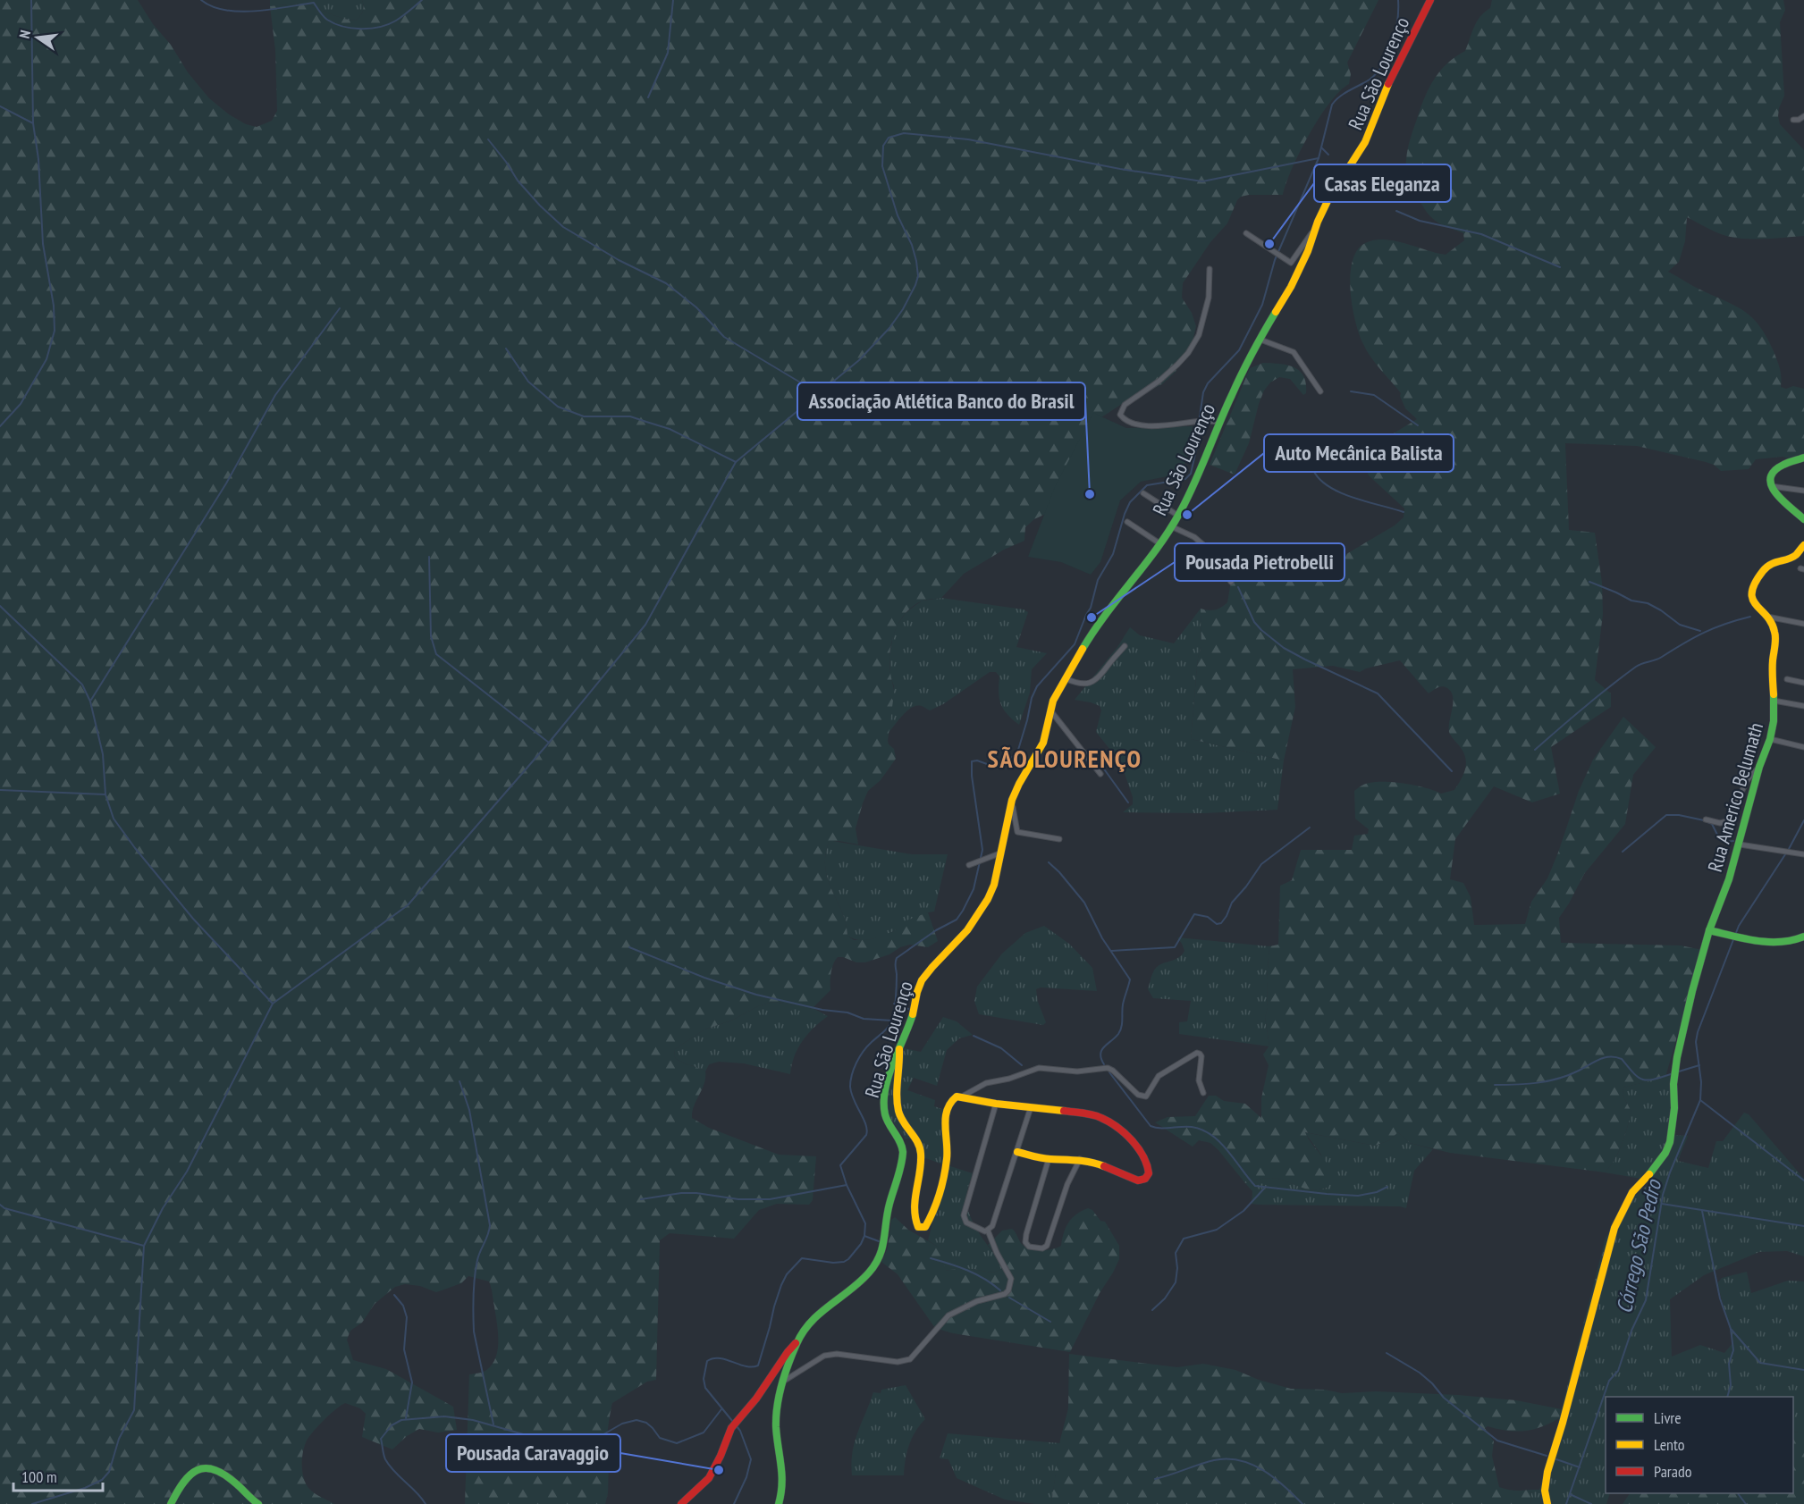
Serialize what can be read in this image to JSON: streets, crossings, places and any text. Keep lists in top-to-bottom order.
{
  "streets": {
    "street": ["Rua São Lourenço", "Rua Americo Belumath"]
  },
  "districts": ["SÃO LOURENÇO"],
  "water": ["Córrego São Pedro"],
  "places": [
    "Casas Eleganza",
    "Associação Atlética Banco do Brasil",
    "Auto Mecânica Balista",
    "Pousada Pietrobelli",
    "Pousada Caravaggio"
  ],
  "legend": ["Livre", "Lento", "Parado"],
  "scale_bar": "100 m",
  "north": "left"
}
